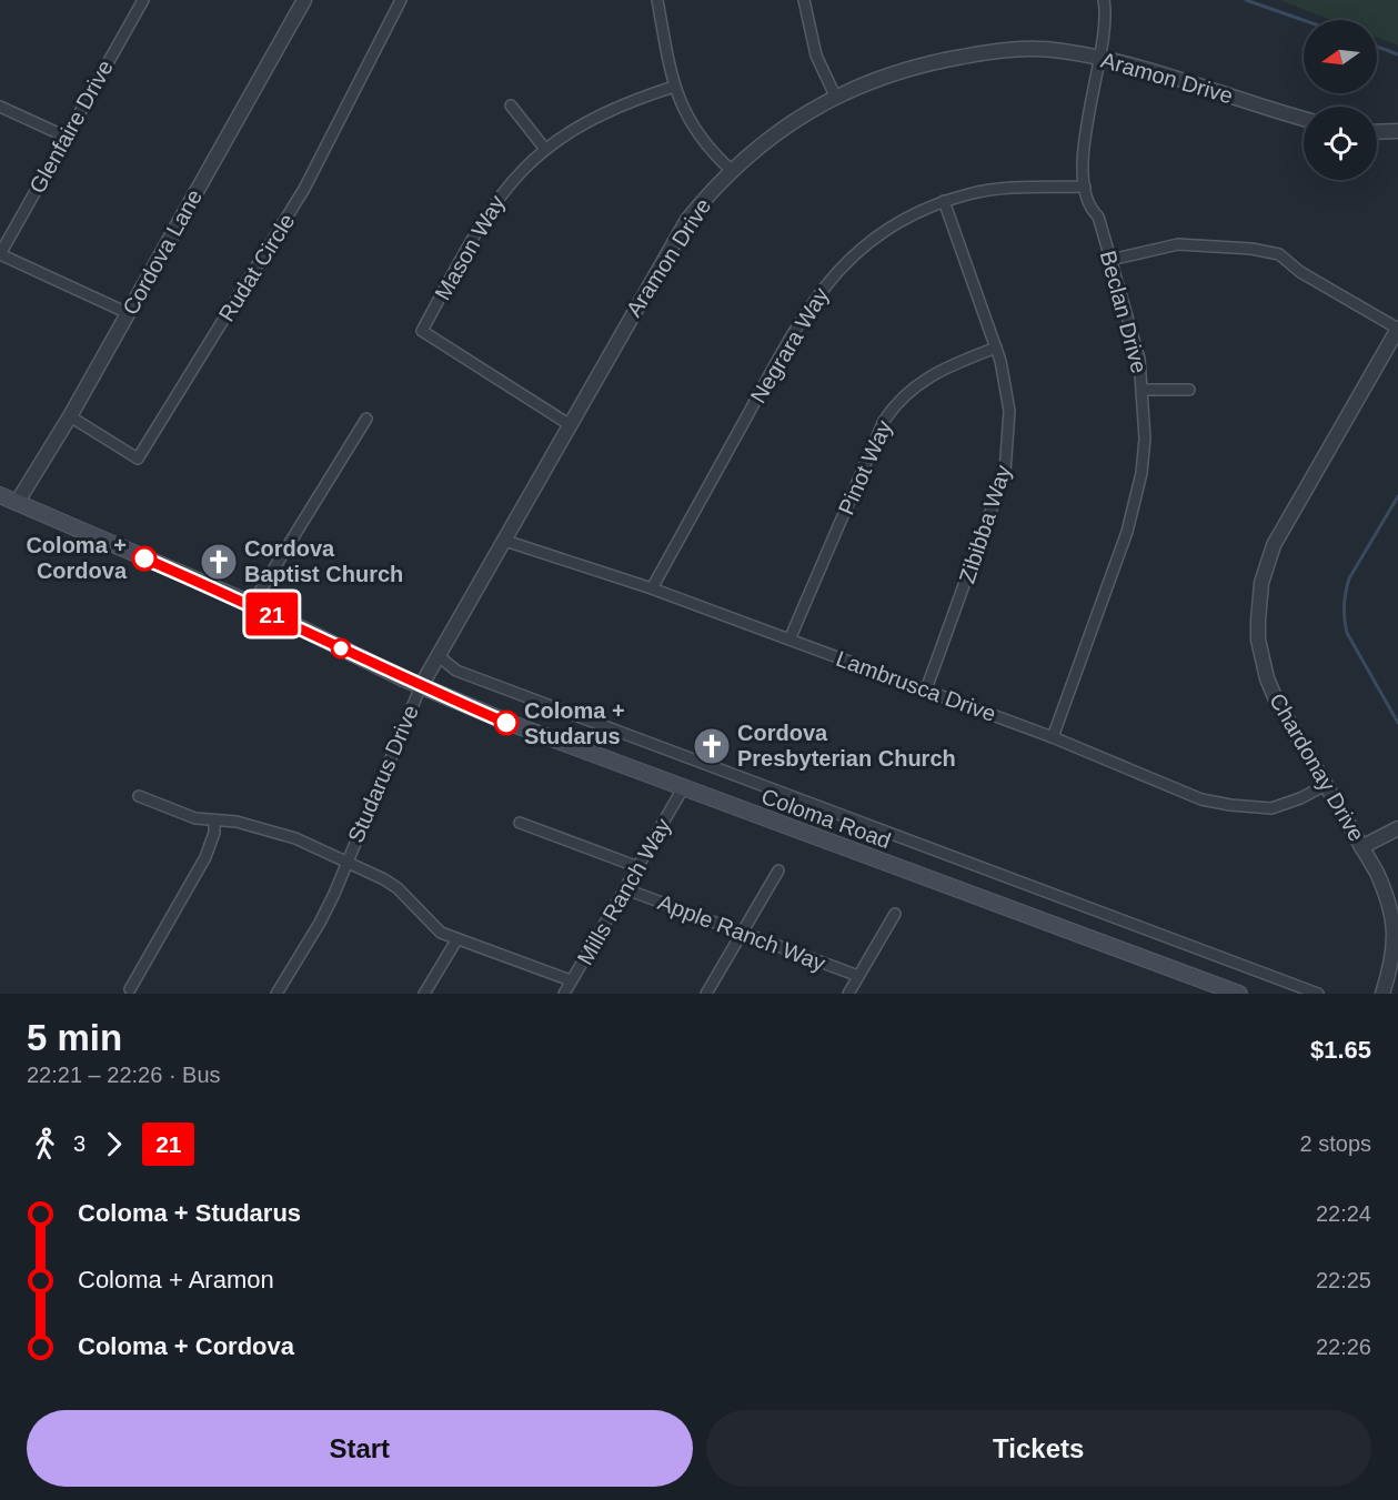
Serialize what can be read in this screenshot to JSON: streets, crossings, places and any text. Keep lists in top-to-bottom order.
{
  "streets": {
    "main road": ["Coloma Road"],
    "street": [
      "Aramon Drive",
      "Glenfaire Drive",
      "Mason Way",
      "Cordova Lane",
      "Rudat Circle",
      "Beclan Drive",
      "Negrara Way",
      "Pinot Way",
      "Zibibba Way",
      "Lambrusca Drive",
      "Chardonay Drive",
      "Studarus Drive",
      "Mills Ranch Way",
      "Apple Ranch Way"
    ]
  },
  "crossings": [
    ["Aramon Drive", "Mason Way"],
    ["Aramon Drive", "Beclan Drive"],
    ["Aramon Drive", "Lambrusca Drive"],
    ["Aramon Drive", "Studarus Drive"],
    ["Aramon Drive", "Coloma Road"],
    ["Cordova Lane", "Rudat Circle"],
    ["Cordova Lane", "Coloma Road"],
    ["Beclan Drive", "Negrara Way"],
    ["Beclan Drive", "Lambrusca Drive"],
    ["Negrara Way", "Zibibba Way"],
    ["Negrara Way", "Lambrusca Drive"],
    ["Pinot Way", "Zibibba Way"],
    ["Pinot Way", "Lambrusca Drive"],
    ["Zibibba Way", "Lambrusca Drive"],
    ["Lambrusca Drive", "Chardonay Drive"],
    ["Studarus Drive", "Coloma Road"],
    ["Coloma Road", "Mills Ranch Way"],
    ["Mills Ranch Way", "Apple Ranch Way"]
  ],
  "places": {
    "other": ["Coloma + Cordova", "Coloma + Studarus"],
    "church": ["Cordova Baptist Church", "Cordova Presbyterian Church"]
  },
  "lines": ["bus line 21"],
  "north": "left",
  "page": {
    "on_map": "21",
    "heading": ["5 min", "22:21 – 22:26 · Bus", "$1.65"],
    "legs": ["3", "21", "2 stops"],
    "list": [
      {
        "name": "Coloma + Studarus",
        "value": "22:24"
      },
      {
        "name": "Coloma + Aramon",
        "value": "22:25"
      },
      {
        "name": "Coloma + Cordova",
        "value": "22:26"
      }
    ],
    "buttons": ["Start", "Tickets"]
  }
}
